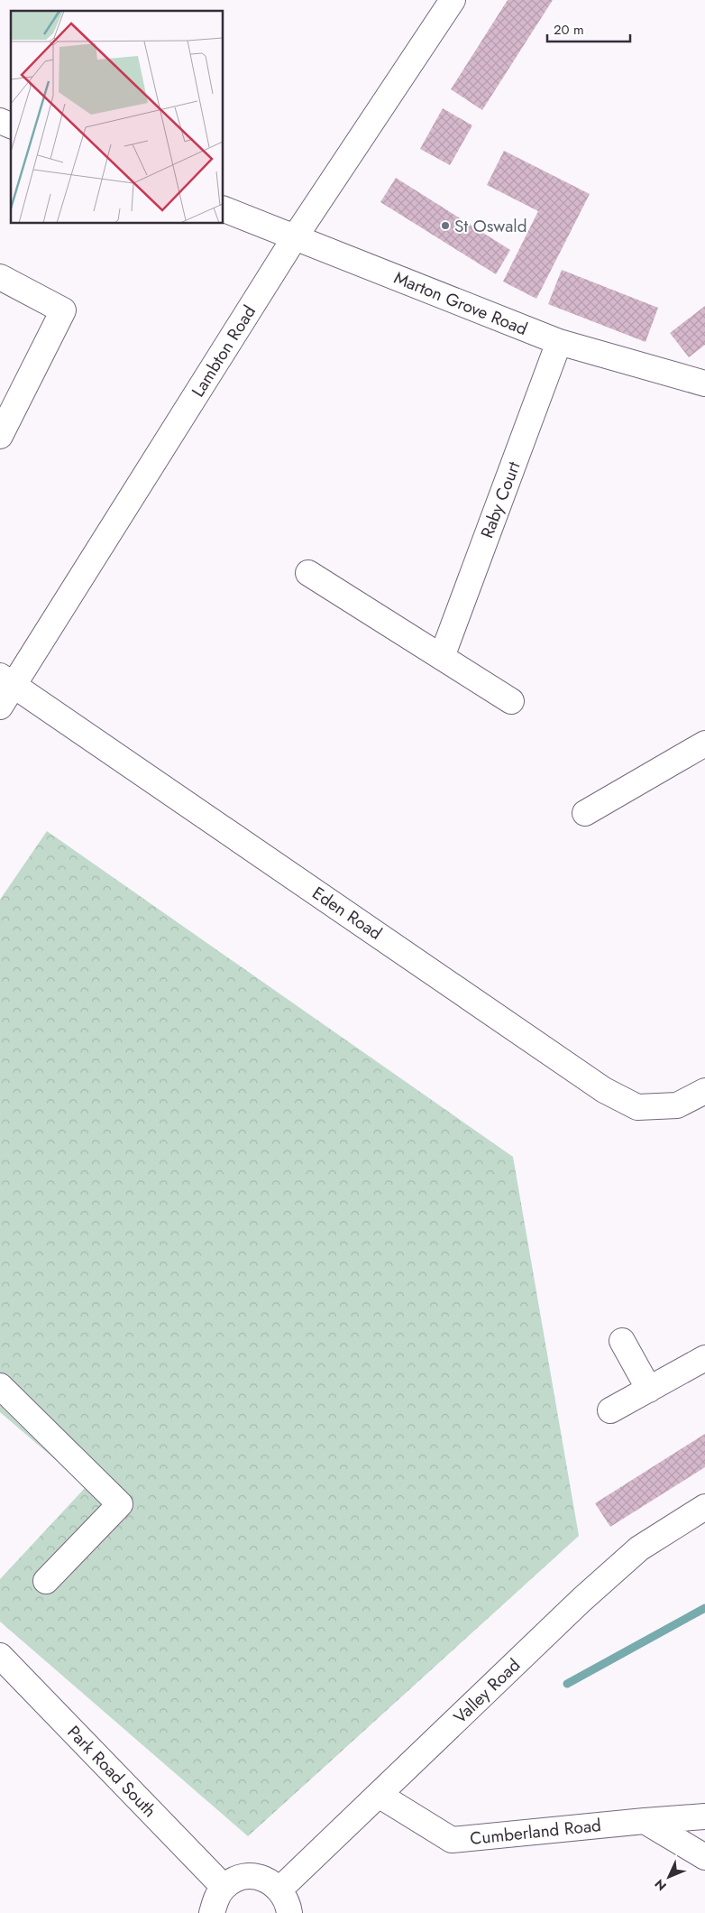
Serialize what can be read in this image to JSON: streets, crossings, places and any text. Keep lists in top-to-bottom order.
{
  "streets": {
    "street": [
      "Marton Grove Road",
      "Lambton Road",
      "Raby Court",
      "Eden Road",
      "Valley Road",
      "Park Road South",
      "Cumberland Road"
    ]
  },
  "crossings": [
    ["Marton Grove Road", "Lambton Road"],
    ["Marton Grove Road", "Raby Court"],
    ["Lambton Road", "Eden Road"],
    ["Valley Road", "Cumberland Road"]
  ],
  "places": ["St Oswald"],
  "scale_bar": "20 m",
  "north": "bottom left"
}
